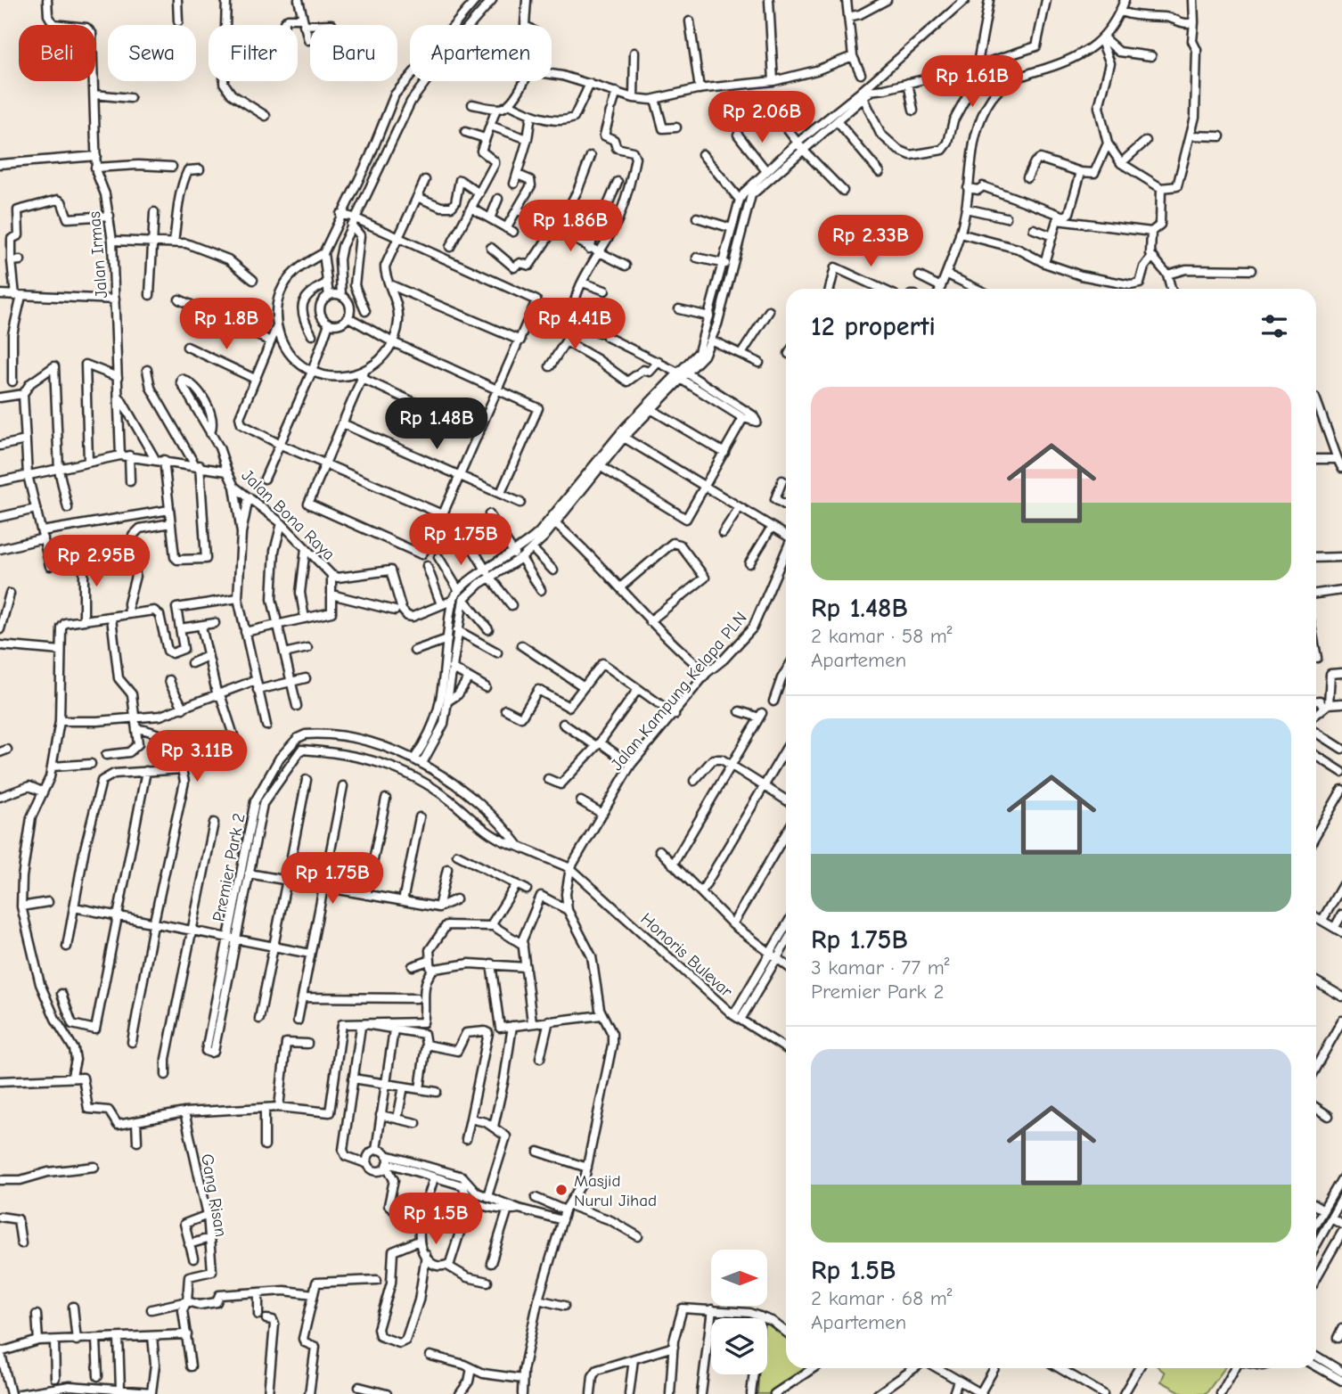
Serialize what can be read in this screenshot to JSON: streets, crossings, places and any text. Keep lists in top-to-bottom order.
{
  "streets": {
    "street": [
      "Jalan Irmas",
      "Jalan Bona Raya",
      "Jalan Kampung Kelapa PLN",
      "Premier Park 2",
      "Honoris Bulevar",
      "Gang Risan"
    ]
  },
  "crossings": [
    ["Jalan Irmas", "Jalan Bona Raya"],
    ["Jalan Kampung Kelapa PLN", "Honoris Bulevar"]
  ],
  "places": ["Masjid Nurul Jihad"],
  "north": "right",
  "page": {
    "chip": [
      "Beli",
      "Sewa",
      "Filter",
      "Baru",
      "Apartemen"
    ],
    "price": [
      "Rp 1.61B",
      "Rp 2.06B",
      "Rp 1.86B",
      "Rp 2.33B",
      "Rp 1.8B",
      "Rp 4.41B",
      "Rp 1.48B",
      "Rp 1.75B",
      "Rp 2.95B",
      "Rp 3.11B",
      "Rp 1.75B",
      "Rp 1.5B"
    ],
    "heading": "12 properti",
    "list": [
      {
        "name": "Rp 1.48B",
        "note": "2 kamar · 58 m² · Apartemen"
      },
      {
        "name": "Rp 1.75B",
        "note": "3 kamar · 77 m² · Premier Park 2"
      },
      {
        "name": "Rp 1.5B",
        "note": "2 kamar · 68 m² · Apartemen"
      }
    ]
  }
}
